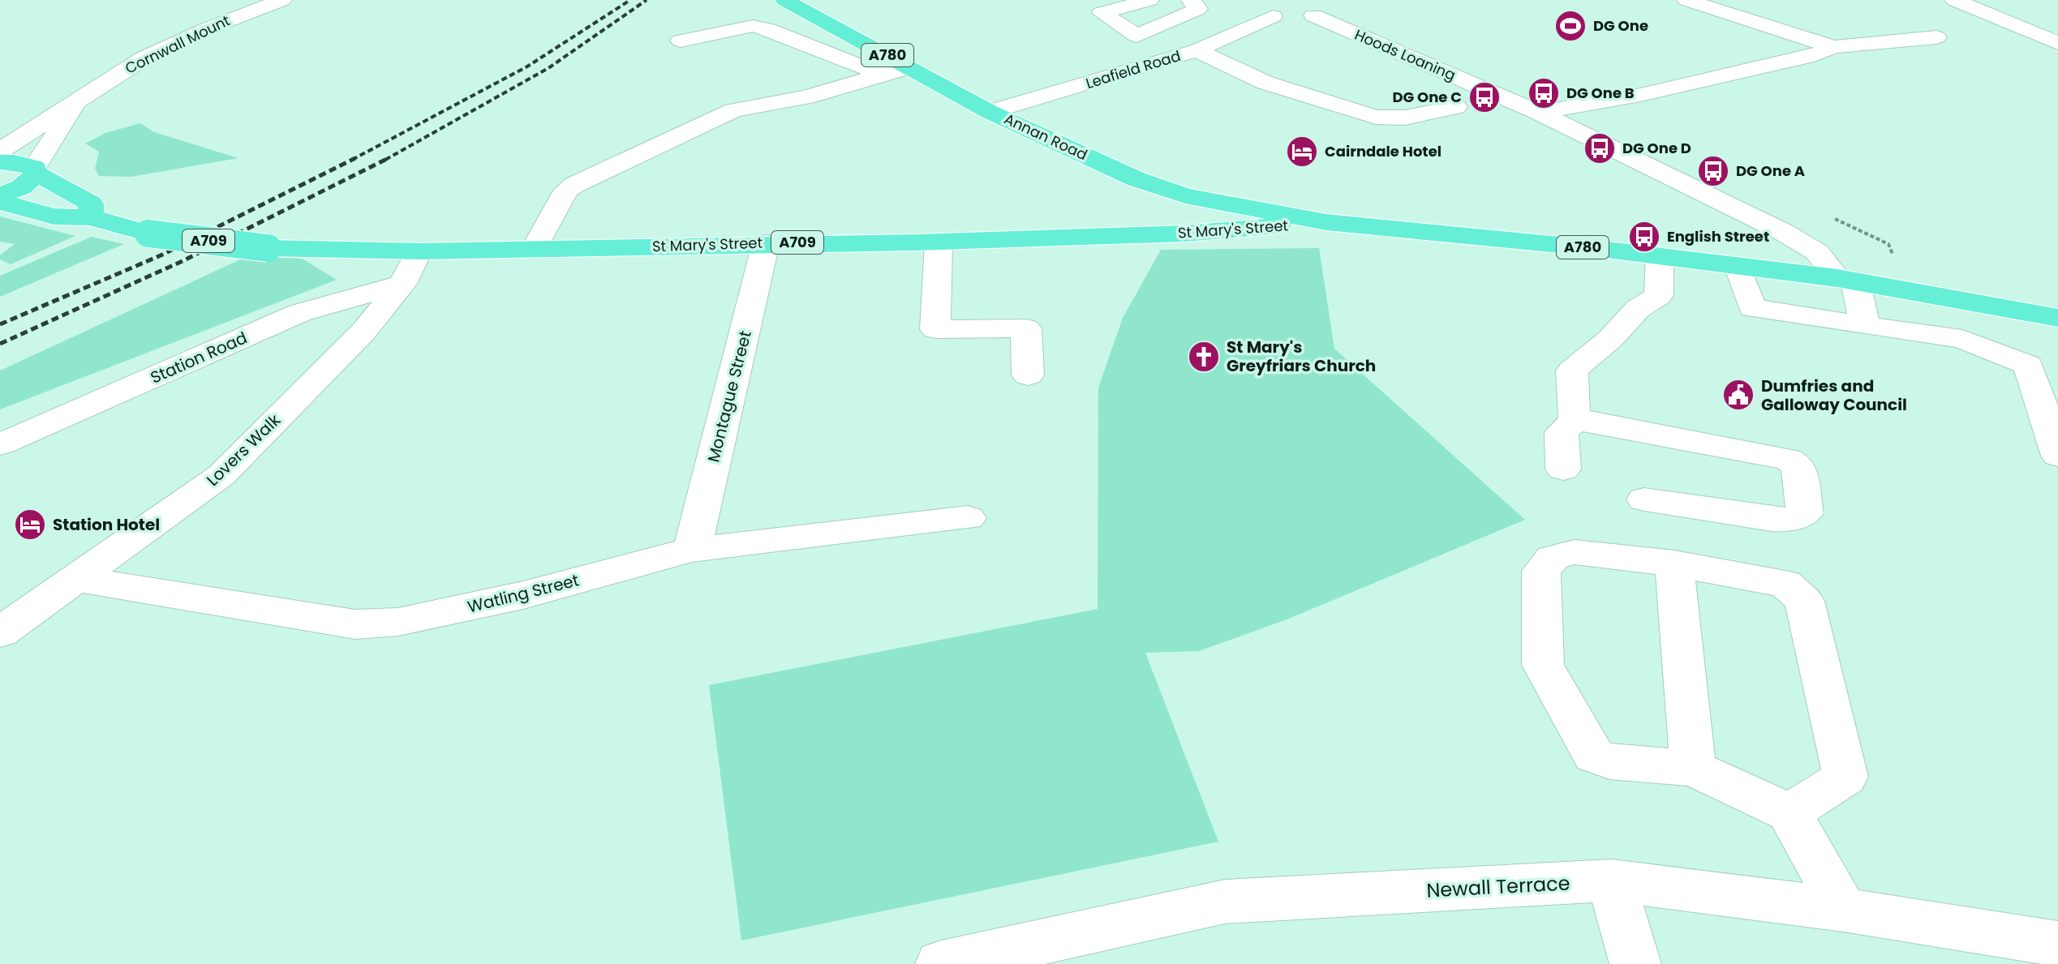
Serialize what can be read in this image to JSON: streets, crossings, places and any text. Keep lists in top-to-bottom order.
{
  "streets": {
    "main road": [
      "A780",
      "Annan Road",
      "St Mary's Street",
      "A709"
    ],
    "street": [
      "Cornwall Mount",
      "Hoods Loaning",
      "Leafield Road",
      "Station Road",
      "Montague Street",
      "Lovers Walk",
      "Watling Street",
      "Newall Terrace"
    ]
  },
  "crossings": [
    ["A780", "Hoods Loaning"],
    ["A780", "Annan Road"],
    ["A780", "St Mary's Street"],
    ["Leafield Road", "Annan Road"],
    ["Annan Road", "St Mary's Street"],
    ["St Mary's Street", "Montague Street"],
    ["St Mary's Street", "Lovers Walk"],
    ["Station Road", "Lovers Walk"],
    ["Montague Street", "Watling Street"],
    ["Lovers Walk", "Watling Street"]
  ],
  "places": {
    "sports": ["DG One"],
    "bus stop": [
      "DG One B",
      "DG One C",
      "DG One D",
      "DG One A",
      "English Street"
    ],
    "hotel": ["Cairndale Hotel", "Station Hotel"],
    "church": ["St Mary's Greyfriars Church"],
    "public building": ["Dumfries and Galloway Council"]
  }
}
